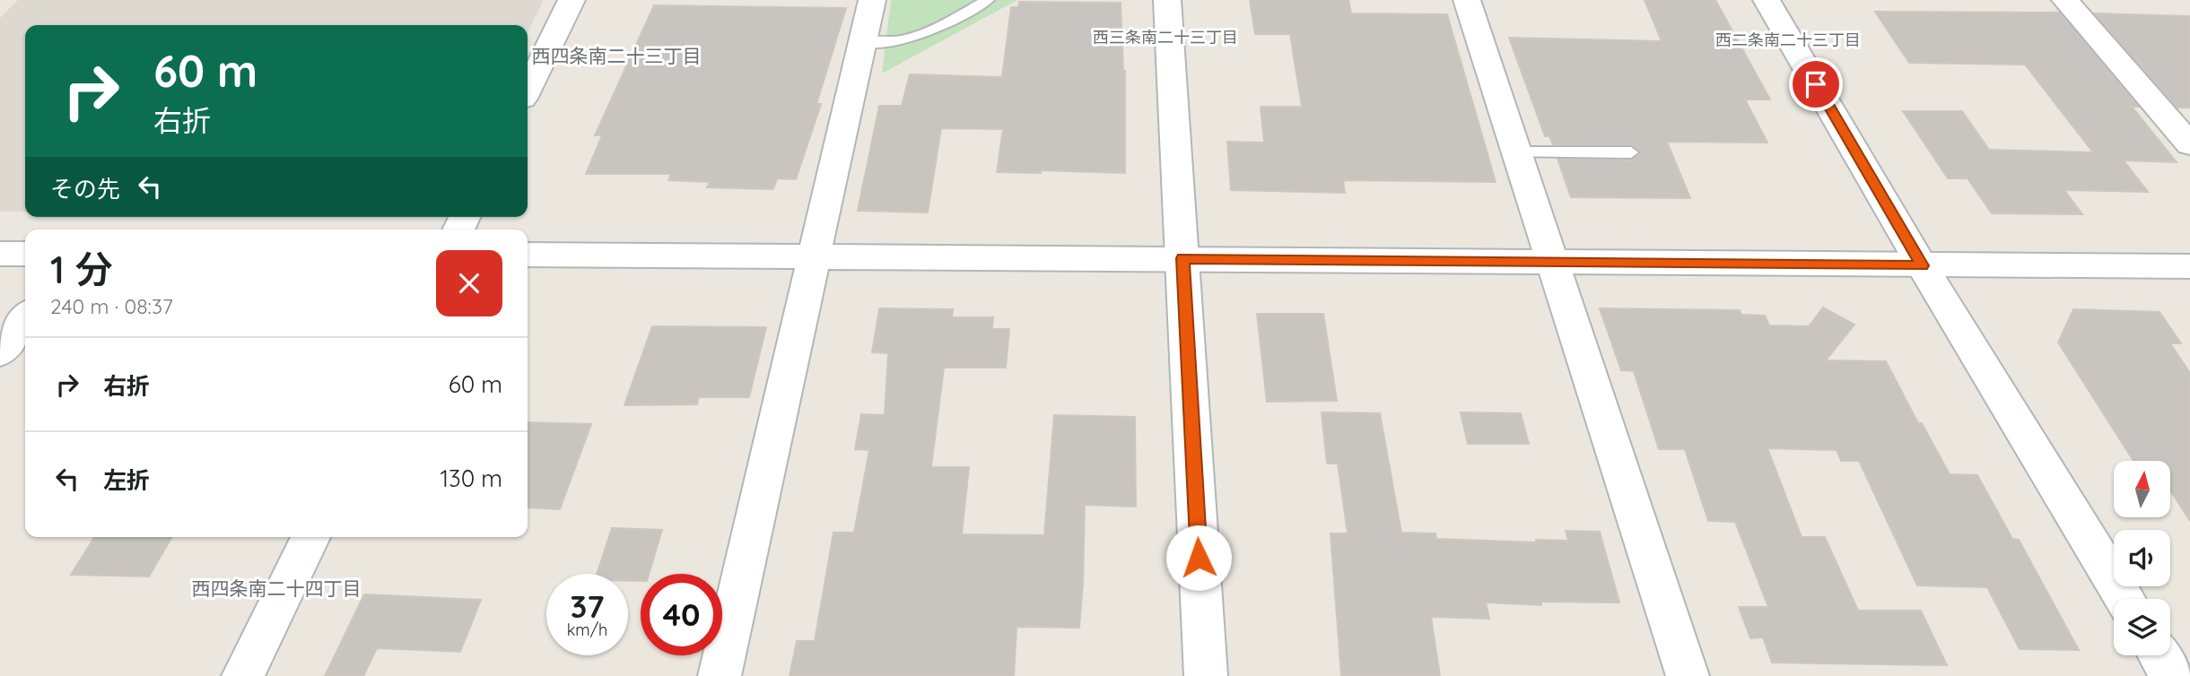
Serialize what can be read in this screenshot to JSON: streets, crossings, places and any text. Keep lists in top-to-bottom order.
{
  "districts": [
    "西三条南二十三丁目",
    "西二条南二十三丁目",
    "西四条南二十三丁目",
    "西四条南二十四丁目"
  ],
  "north": "top",
  "page": {
    "turn": ["60 m", "右折"],
    "then": "その先",
    "heading": ["1 分", "240 m · 08:37"],
    "list": [
      {
        "name": "右折",
        "value": "60 m"
      },
      {
        "name": "左折",
        "value": "130 m"
      }
    ],
    "speed": "37 km/h",
    "limit": "40"
  }
}
